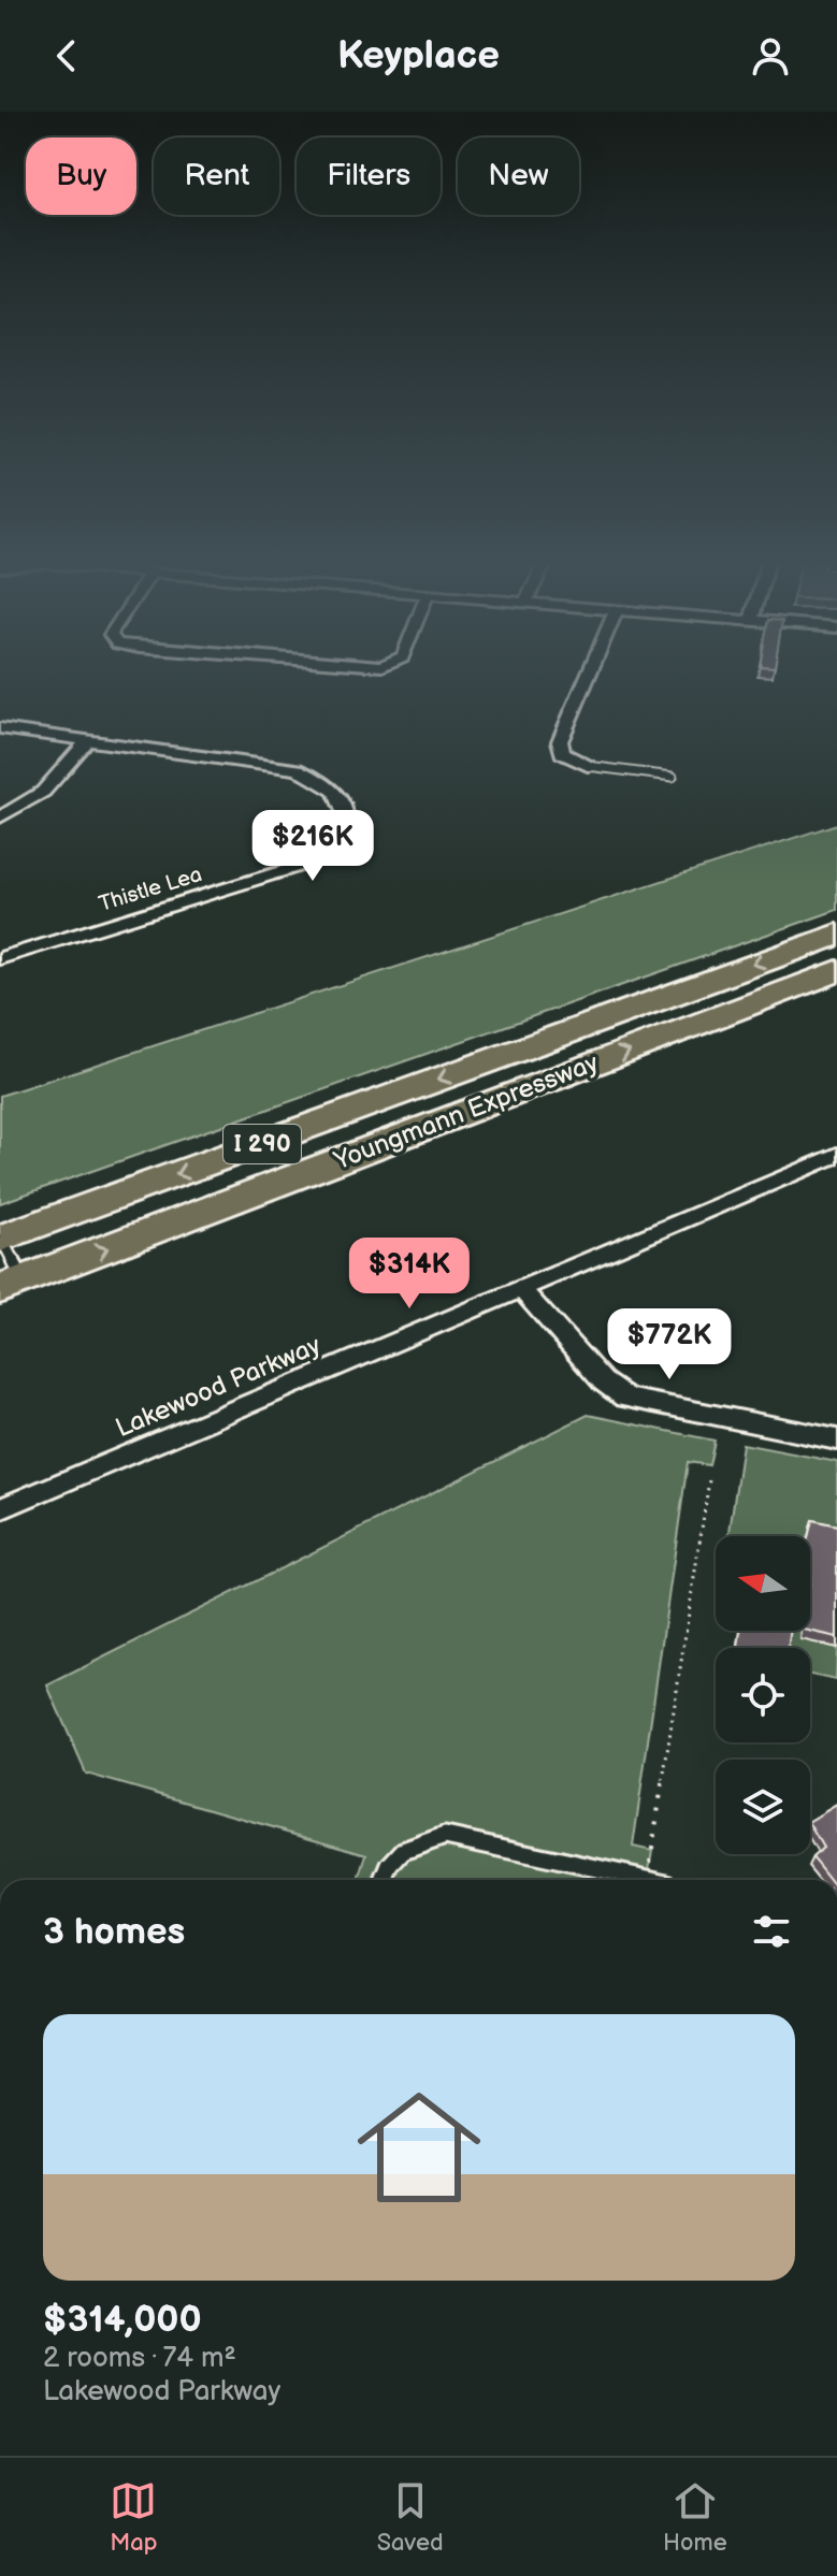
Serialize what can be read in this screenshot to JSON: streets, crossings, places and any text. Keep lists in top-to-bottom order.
{
  "streets": {
    "highway": ["Youngmann Expressway", "I 290"],
    "street": ["Thistle Lea", "Lakewood Parkway"]
  },
  "north": "left",
  "page": {
    "header": "Keyplace",
    "chip": [
      "Buy",
      "Rent",
      "Filters",
      "New"
    ],
    "price": ["$216K", "$314K", "$772K"],
    "heading": "3 homes",
    "list": [
      {
        "name": "$314,000",
        "note": "2 rooms · 74 m² · Lakewood Parkway"
      }
    ],
    "tabs": ["Map", "Saved", "Home"]
  }
}
